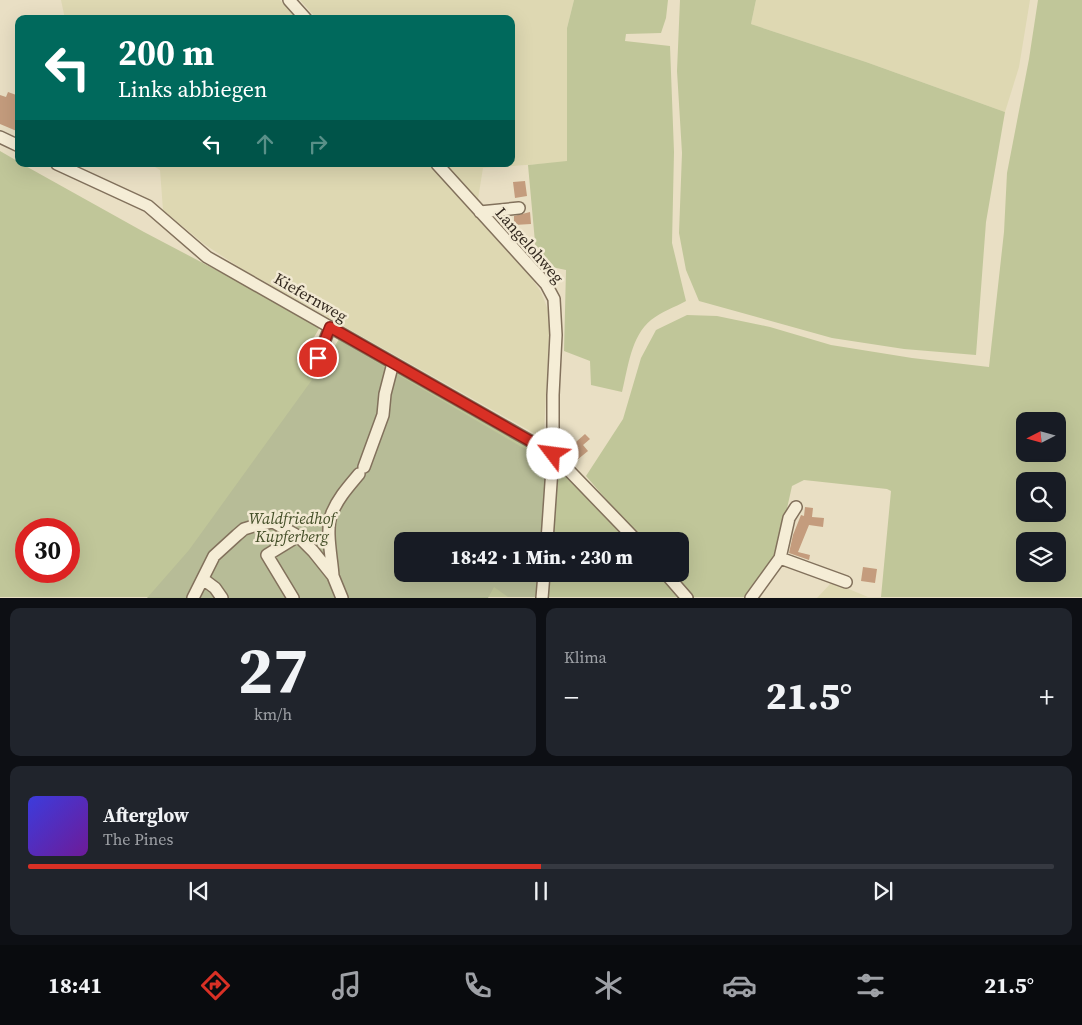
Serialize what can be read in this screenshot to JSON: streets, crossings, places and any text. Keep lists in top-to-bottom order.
{
  "streets": {
    "street": ["Langelohweg", "Kiefernweg"]
  },
  "crossings": [
    ["Langelohweg", "Kiefernweg"]
  ],
  "parks": ["Waldfriedhof Kupferberg"],
  "north": "left",
  "page": {
    "turn": ["200 m", "Links abbiegen"],
    "limit": "30",
    "trip": "18:42 · 1 Min. · 230 m",
    "tile": [
      ["27", "km/h"],
      "Klima"
    ],
    "heat": ["−", "21.5°", "+"],
    "song": ["Afterglow", "The Pines"],
    "tabs": ["18:41", "21.5°"]
  }
}
